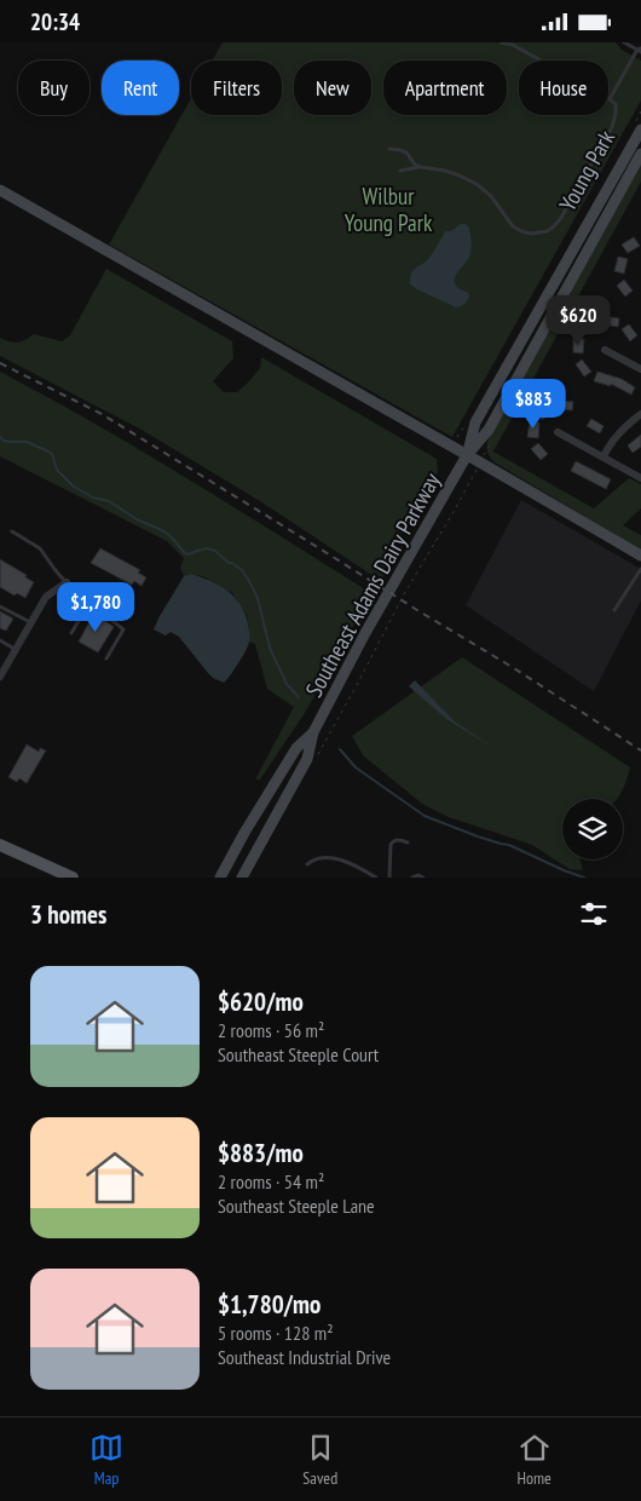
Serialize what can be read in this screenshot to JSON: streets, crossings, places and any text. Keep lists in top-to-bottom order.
{
  "streets": {
    "main road": ["Southeast Adams Dairy Parkway"],
    "lane": ["Young Park"]
  },
  "parks": ["Wilbur Young Park"],
  "page": {
    "status": "20:34",
    "chip": [
      "Buy",
      "Rent",
      "Filters",
      "New",
      "Apartment",
      "House"
    ],
    "price": ["$620", "$883", "$1,780"],
    "heading": "3 homes",
    "list": [
      {
        "name": "$620/mo",
        "note": "2 rooms · 56 m² · Southeast Steeple Court"
      },
      {
        "name": "$883/mo",
        "note": "2 rooms · 54 m² · Southeast Steeple Lane"
      },
      {
        "name": "$1,780/mo",
        "note": "5 rooms · 128 m² · Southeast Industrial Drive"
      }
    ],
    "tabs": ["Map", "Saved", "Home"]
  }
}
